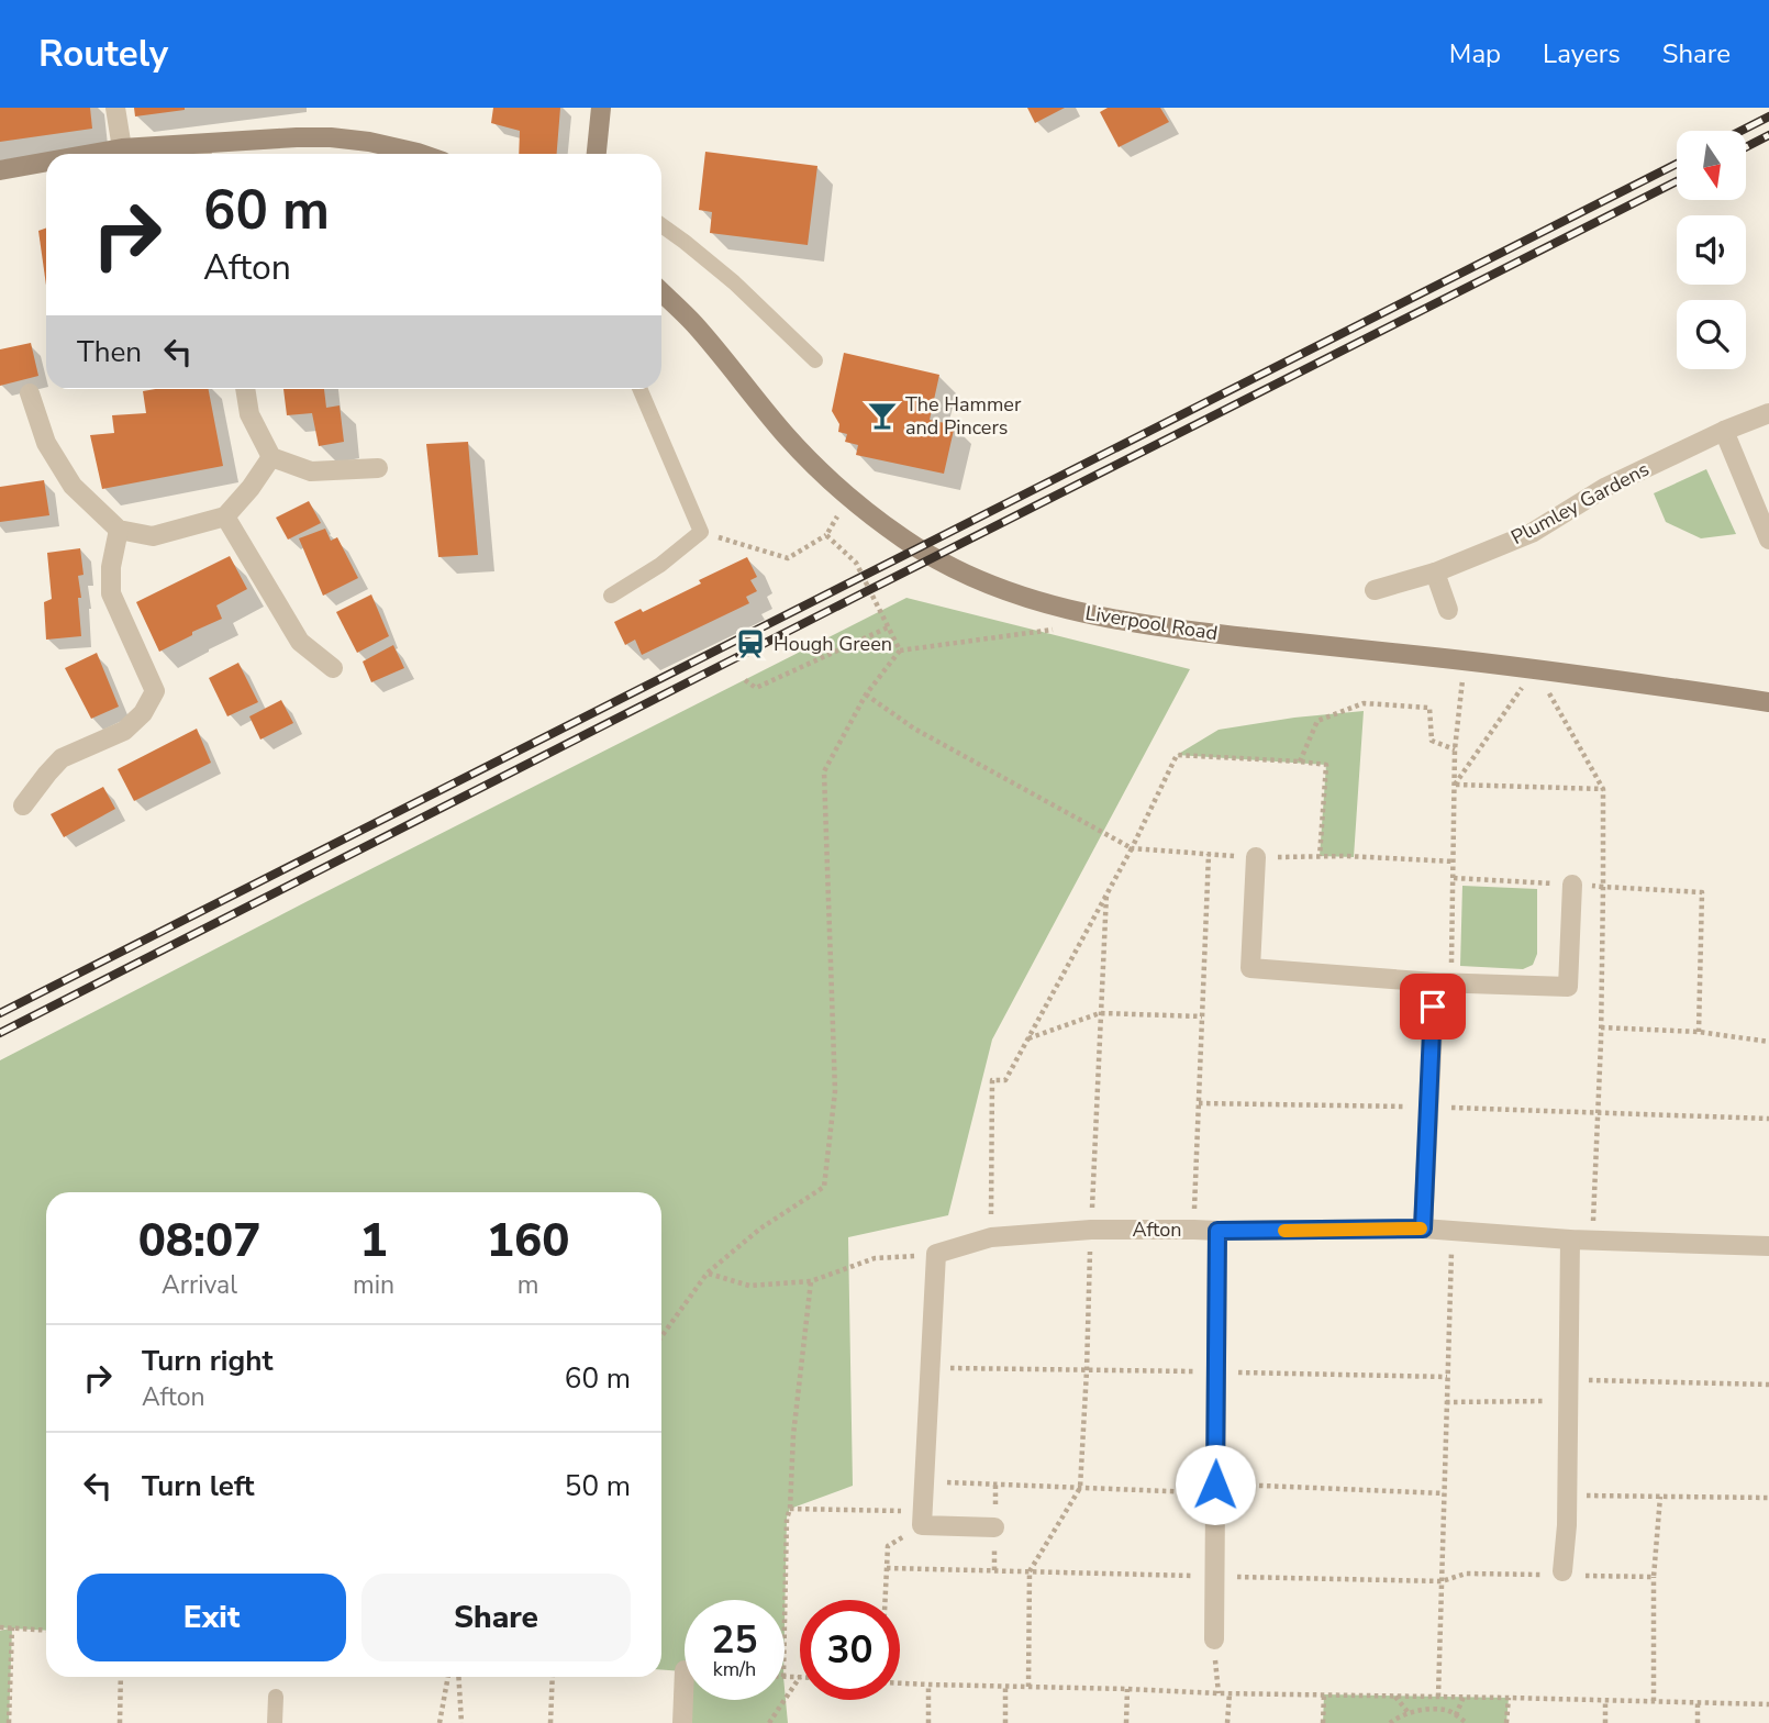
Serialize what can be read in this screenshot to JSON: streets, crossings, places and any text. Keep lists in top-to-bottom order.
{
  "streets": {
    "main road": ["Liverpool Road"],
    "street": ["Plumley Gardens", "Afton"]
  },
  "places": {
    "bar": ["The Hammer and Pincers"],
    "station": ["Hough Green"]
  },
  "north": "bottom",
  "page": {
    "header": "Routely",
    "nav": ["Map", "Layers", "Share"],
    "turn": ["60 m", "Afton"],
    "then": "Then",
    "eta": [
      "08:07",
      "Arrival",
      "1",
      "min",
      "160",
      "m"
    ],
    "list": [
      {
        "name": "Turn right",
        "note": "Afton",
        "value": "60 m"
      },
      {
        "name": "Turn left",
        "value": "50 m"
      }
    ],
    "buttons": ["Exit", "Share"],
    "speed": "25 km/h",
    "limit": "30"
  }
}
